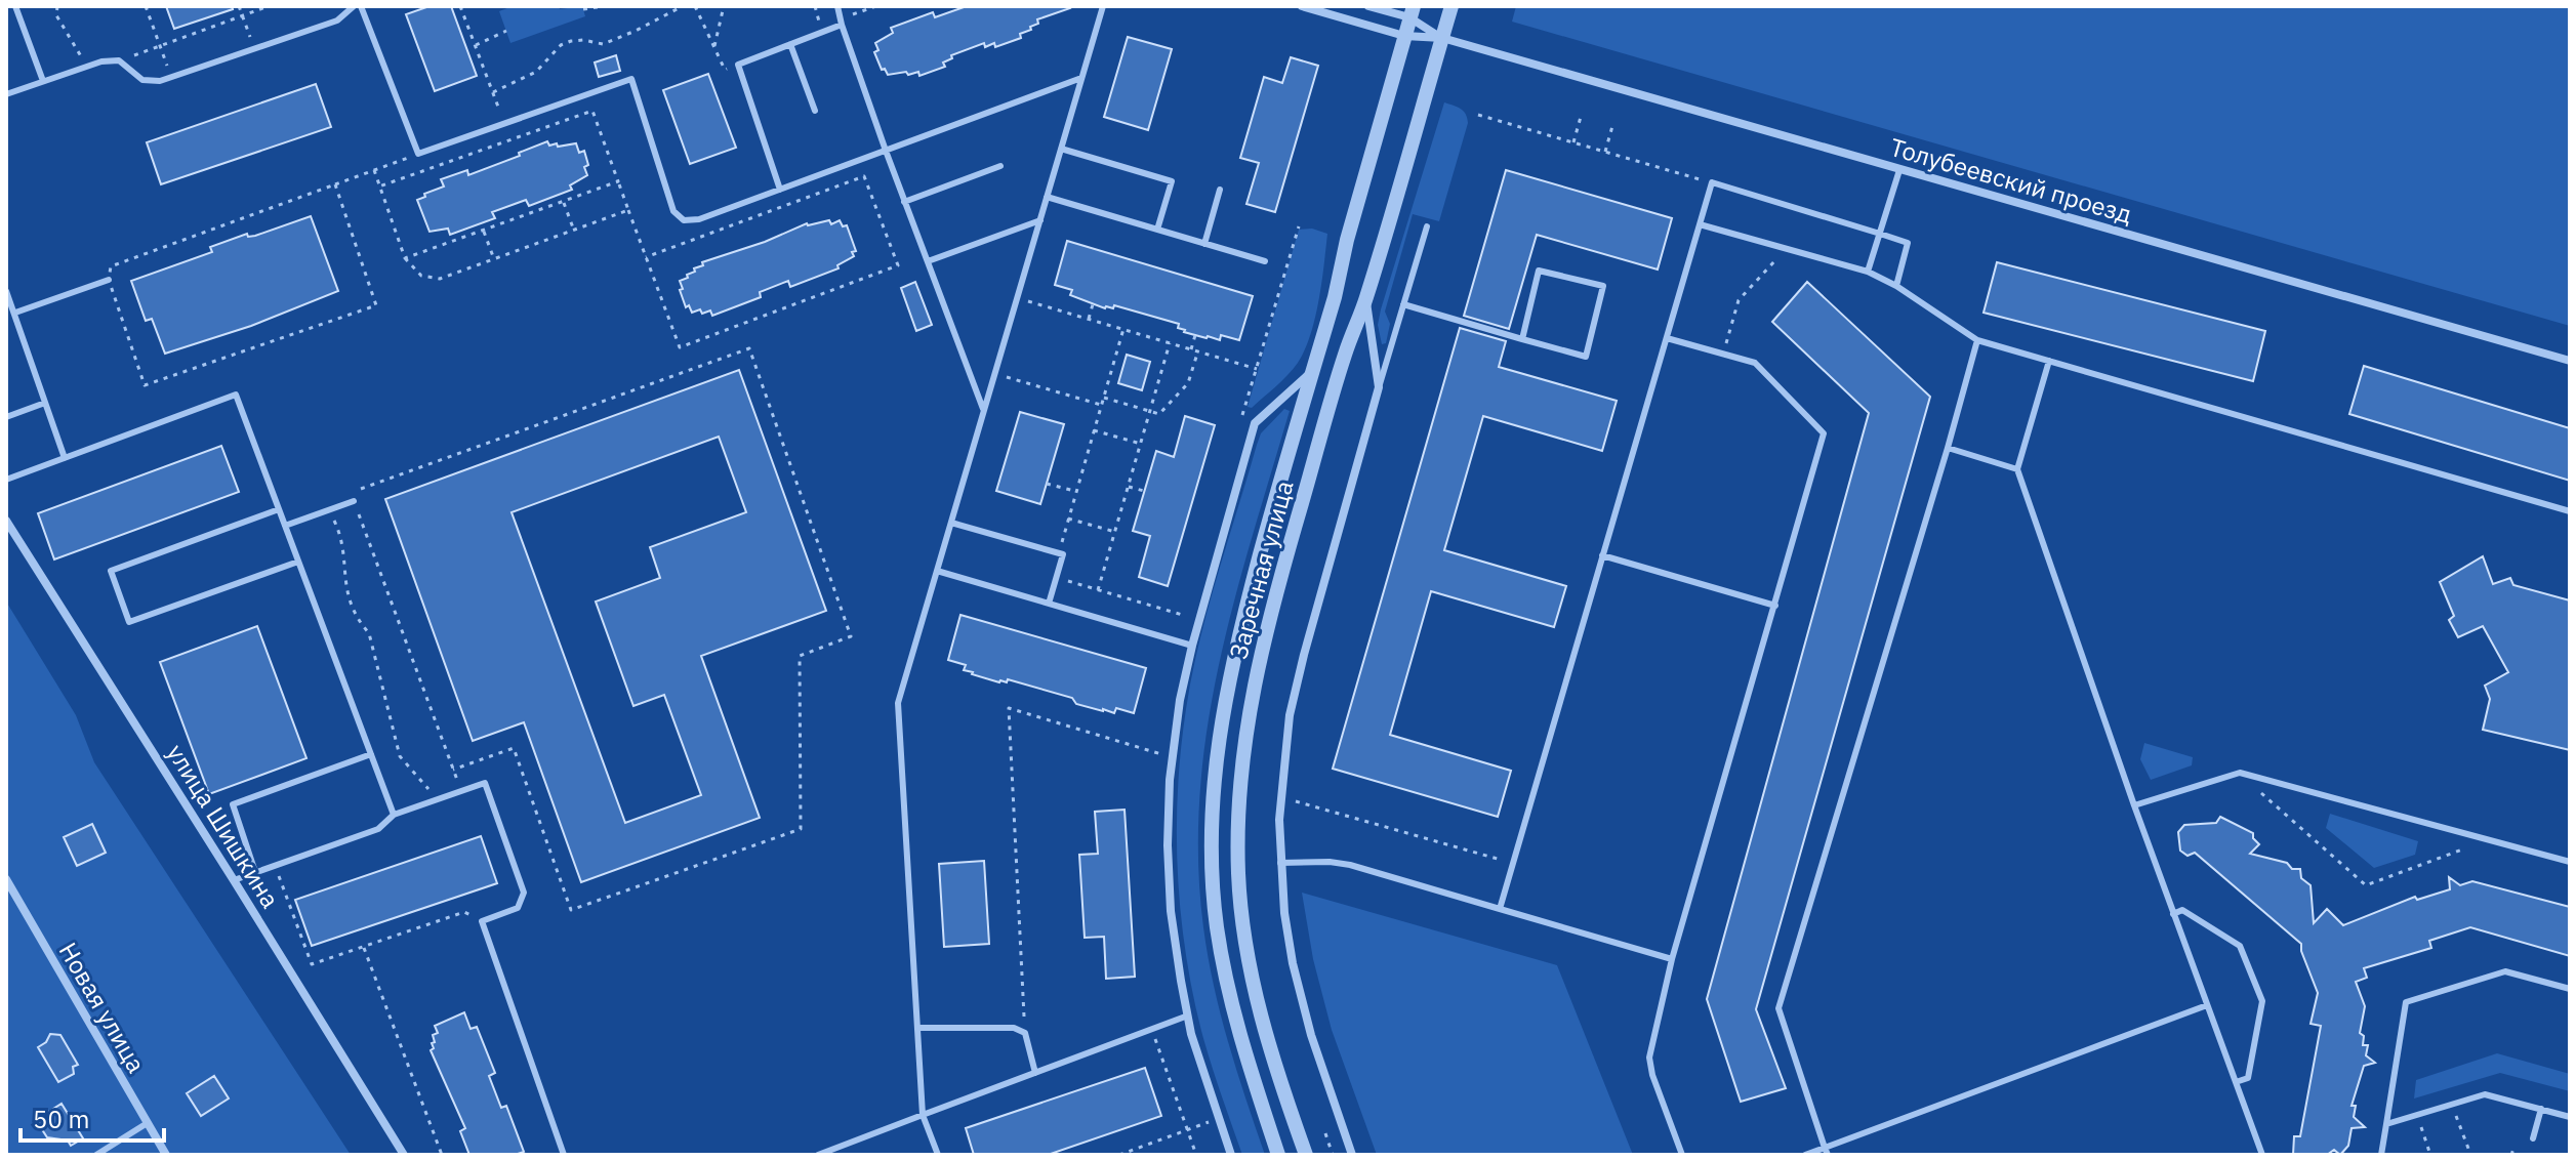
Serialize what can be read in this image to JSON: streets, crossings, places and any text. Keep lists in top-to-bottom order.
{
  "streets": {
    "street": [
      "Толубеевский проезд",
      "Заречная улица",
      "улица Шишкина",
      "Новая улица"
    ]
  },
  "crossings": [
    ["Толубеевский проезд", "Заречная улица"]
  ],
  "scale_bar": "50 m"
}
